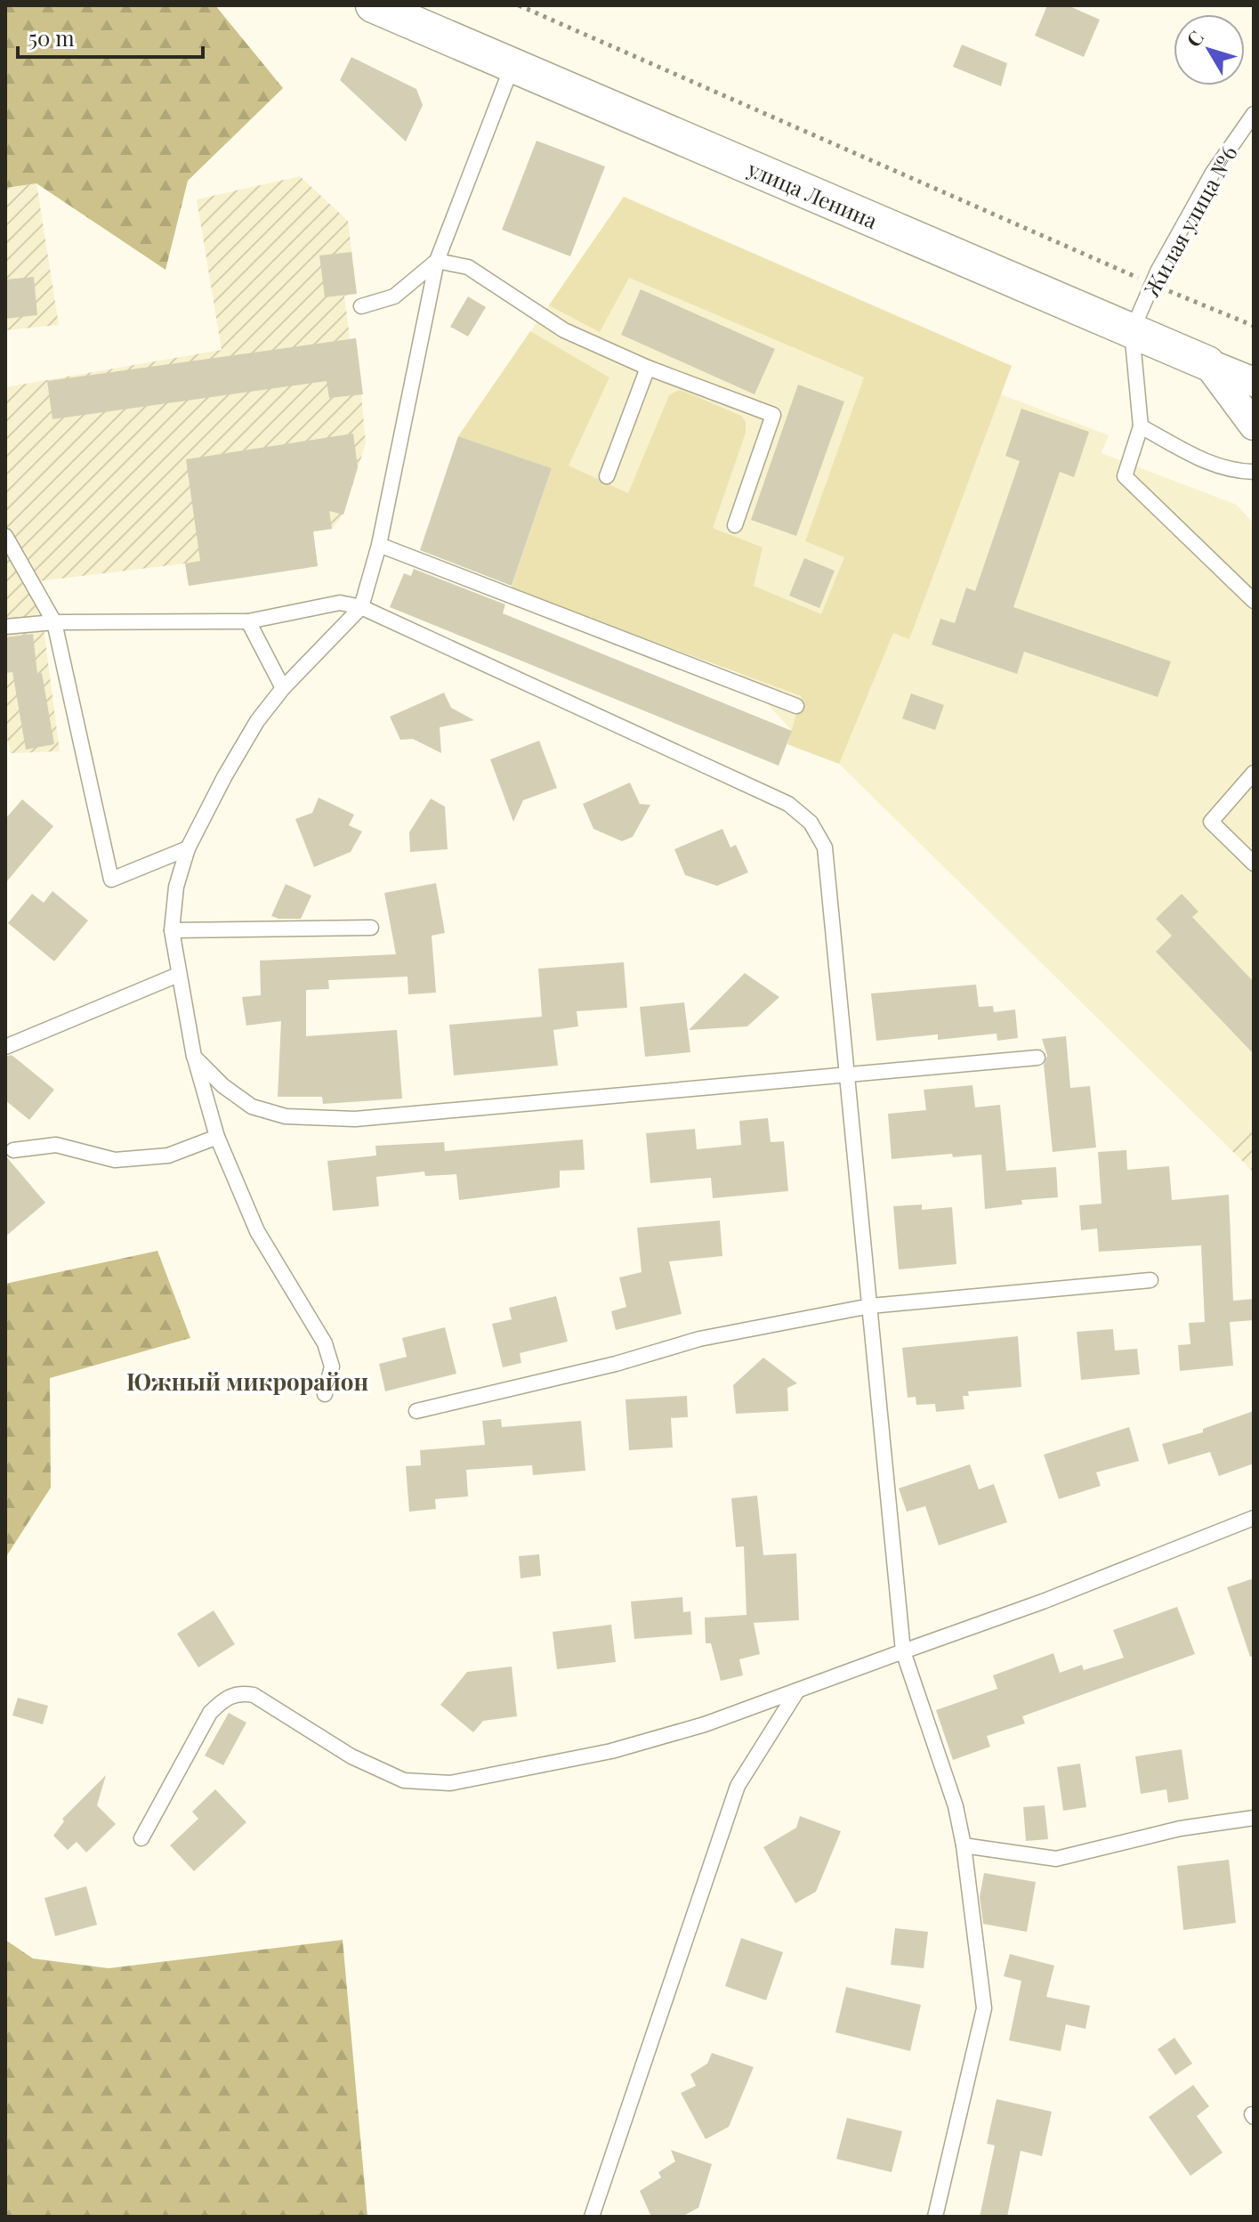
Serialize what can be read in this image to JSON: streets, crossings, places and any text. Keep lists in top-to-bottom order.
{
  "streets": {
    "street": ["улица Ленина"],
    "lane": ["Жилая улица №6"]
  },
  "crossings": [
    ["улица Ленина", "Жилая улица №6"]
  ],
  "districts": ["Южный микрорайон"],
  "scale_bar": "50 m",
  "north": "top left"
}
